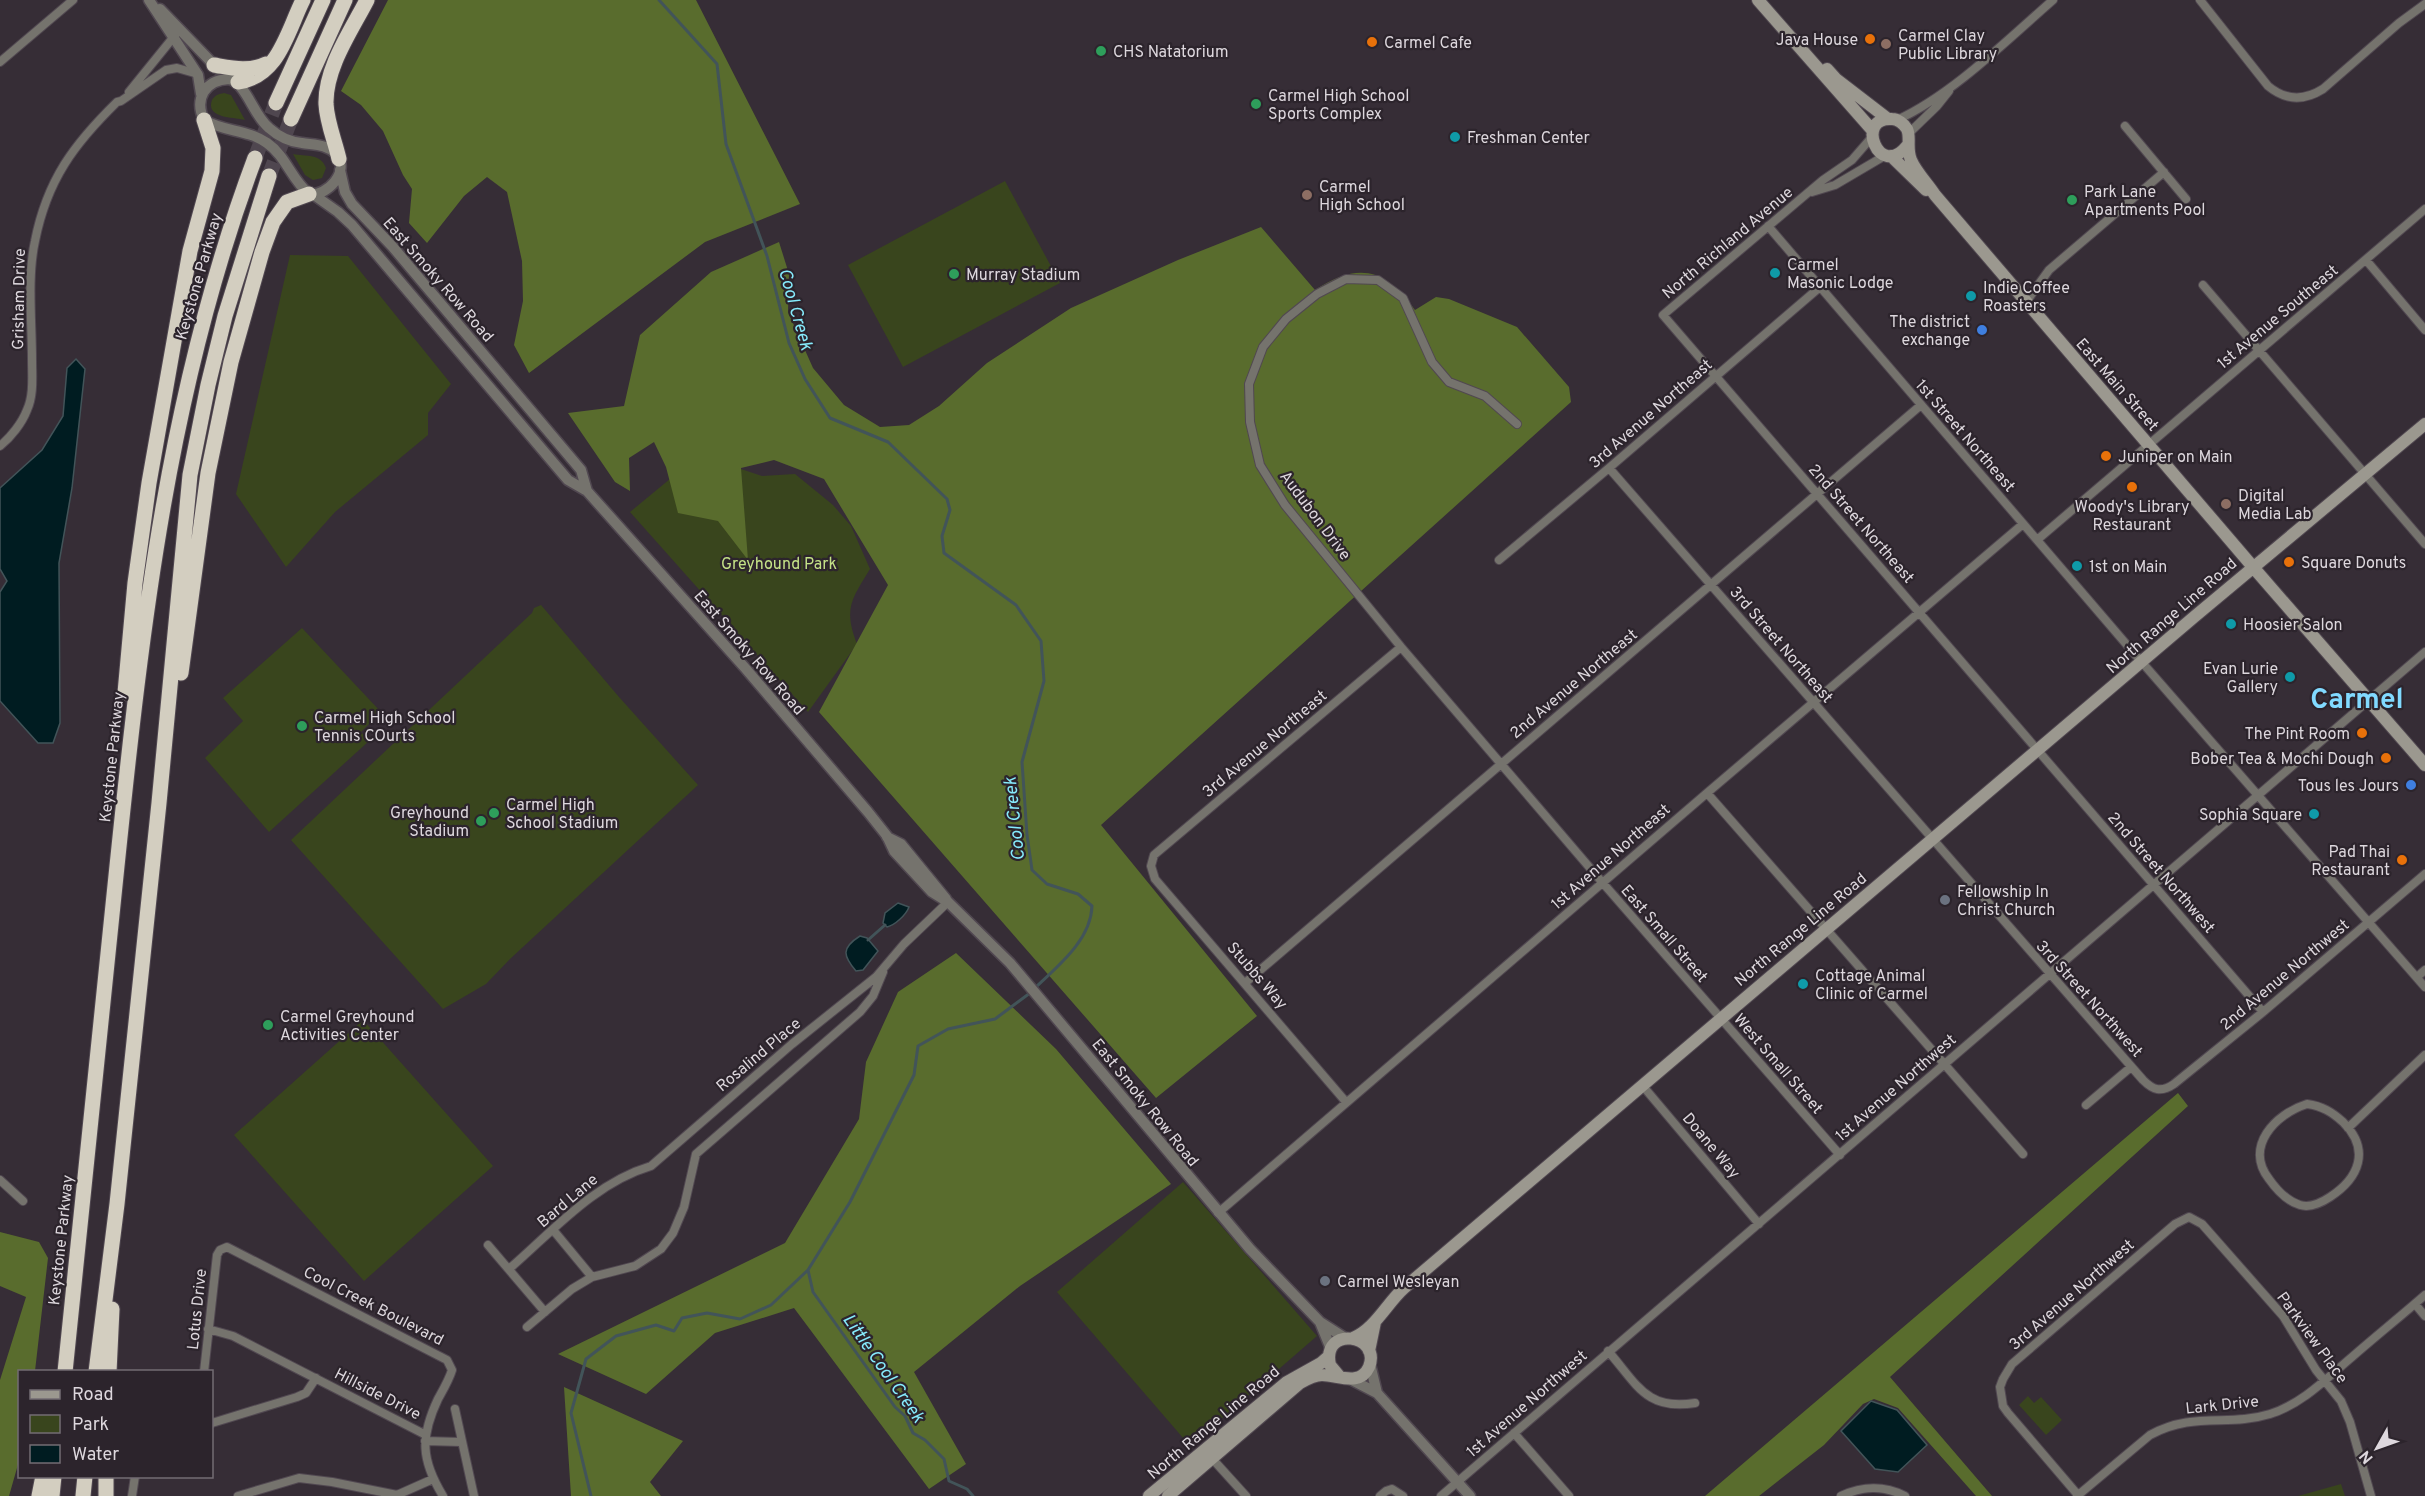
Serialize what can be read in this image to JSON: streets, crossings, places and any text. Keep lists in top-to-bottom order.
{
  "streets": {
    "highway": ["Keystone Parkway"],
    "main road": ["East Main Street", "North Range Line Road"],
    "street": [
      "North Richland Avenue",
      "East Smoky Row Road",
      "Grisham Drive",
      "1st Avenue Southeast",
      "3rd Avenue Northeast",
      "1st Street Northeast",
      "Audubon Drive",
      "2nd Street Northeast",
      "3rd Street Northeast",
      "2nd Avenue Northeast",
      "1st Avenue Northeast",
      "2nd Street Northwest",
      "East Small Street",
      "2nd Avenue Northwest",
      "Stubbs Way",
      "3rd Street Northwest",
      "Rosalind Place",
      "West Small Street",
      "1st Avenue Northwest",
      "Doane Way",
      "Bard Lane",
      "3rd Avenue Northwest",
      "Cool Creek Boulevard",
      "Lotus Drive",
      "Parkview Place",
      "Hillside Drive",
      "Lark Drive"
    ]
  },
  "crossings": [
    ["North Richland Avenue", "East Main Street"],
    ["North Richland Avenue", "1st Street Northeast"],
    ["North Richland Avenue", "2nd Street Northeast"],
    ["East Smoky Row Road", "North Range Line Road"],
    ["East Smoky Row Road", "1st Avenue Northeast"],
    ["East Smoky Row Road", "Rosalind Place"],
    ["1st Avenue Southeast", "East Main Street"],
    ["East Main Street", "North Range Line Road"],
    ["East Main Street", "1st Avenue Northwest"],
    ["3rd Avenue Northeast", "1st Street Northeast"],
    ["3rd Avenue Northeast", "Audubon Drive"],
    ["3rd Avenue Northeast", "2nd Street Northeast"],
    ["3rd Avenue Northeast", "3rd Street Northeast"],
    ["3rd Avenue Northeast", "East Small Street"],
    ["3rd Avenue Northeast", "Stubbs Way"],
    ["1st Street Northeast", "North Range Line Road"],
    ["1st Street Northeast", "2nd Avenue Northeast"],
    ["1st Street Northeast", "1st Avenue Northeast"],
    ["1st Street Northeast", "2nd Avenue Northwest"],
    ["1st Street Northeast", "1st Avenue Northwest"],
    ["Audubon Drive", "East Small Street"],
    ["2nd Street Northeast", "North Range Line Road"],
    ["2nd Street Northeast", "2nd Avenue Northeast"],
    ["2nd Street Northeast", "1st Avenue Northeast"],
    ["2nd Street Northeast", "2nd Street Northwest"],
    ["North Range Line Road", "3rd Street Northeast"],
    ["North Range Line Road", "2nd Street Northwest"],
    ["North Range Line Road", "East Small Street"],
    ["North Range Line Road", "3rd Street Northwest"],
    ["North Range Line Road", "West Small Street"],
    ["North Range Line Road", "Doane Way"],
    ["3rd Street Northeast", "2nd Avenue Northeast"],
    ["3rd Street Northeast", "1st Avenue Northeast"],
    ["3rd Street Northeast", "3rd Street Northwest"],
    ["2nd Avenue Northeast", "East Small Street"],
    ["2nd Avenue Northeast", "Stubbs Way"],
    ["1st Avenue Northeast", "East Small Street"],
    ["1st Avenue Northeast", "Stubbs Way"],
    ["2nd Street Northwest", "2nd Avenue Northwest"],
    ["2nd Street Northwest", "1st Avenue Northwest"],
    ["East Small Street", "West Small Street"],
    ["2nd Avenue Northwest", "3rd Street Northwest"],
    ["3rd Street Northwest", "1st Avenue Northwest"],
    ["Rosalind Place", "Bard Lane"],
    ["West Small Street", "1st Avenue Northwest"],
    ["1st Avenue Northwest", "Doane Way"],
    ["3rd Avenue Northwest", "Parkview Place"],
    ["3rd Avenue Northwest", "Lark Drive"],
    ["Cool Creek Boulevard", "Lotus Drive"],
    ["Cool Creek Boulevard", "Hillside Drive"],
    ["Lotus Drive", "Hillside Drive"],
    ["Parkview Place", "Lark Drive"]
  ],
  "districts": ["Carmel"],
  "water": ["Cool Creek", "Little Cool Creek"],
  "parks": ["Greyhound Park"],
  "places": [
    "Java House",
    "Carmel Cafe",
    "Carmel Clay Public Library",
    "CHS Natatorium",
    "Carmel High School Sports Complex",
    "Freshman Center",
    "Carmel High School",
    "Park Lane Apartments Pool",
    "Carmel Masonic Lodge",
    "Murray Stadium",
    "Indie Coffee Roasters",
    "The district exchange",
    "Juniper on Main",
    "Woody's Library Restaurant",
    "Digital Media Lab",
    "Square Donuts",
    "1st on Main",
    "Hoosier Salon",
    "Evan Lurie Gallery",
    "Carmel High School Tennis COurts",
    "The Pint Room",
    "Bober Tea & Mochi Dough",
    "Tous les Jours",
    "Carmel High School Stadium",
    "Sophia Square",
    "Greyhound Stadium",
    "Pad Thai Restaurant",
    "Fellowship In Christ Church",
    "Cottage Animal Clinic of Carmel",
    "Carmel Greyhound Activities Center",
    "Carmel Wesleyan"
  ],
  "legend": ["Road", "Park", "Water"],
  "north": "bottom left"
}
